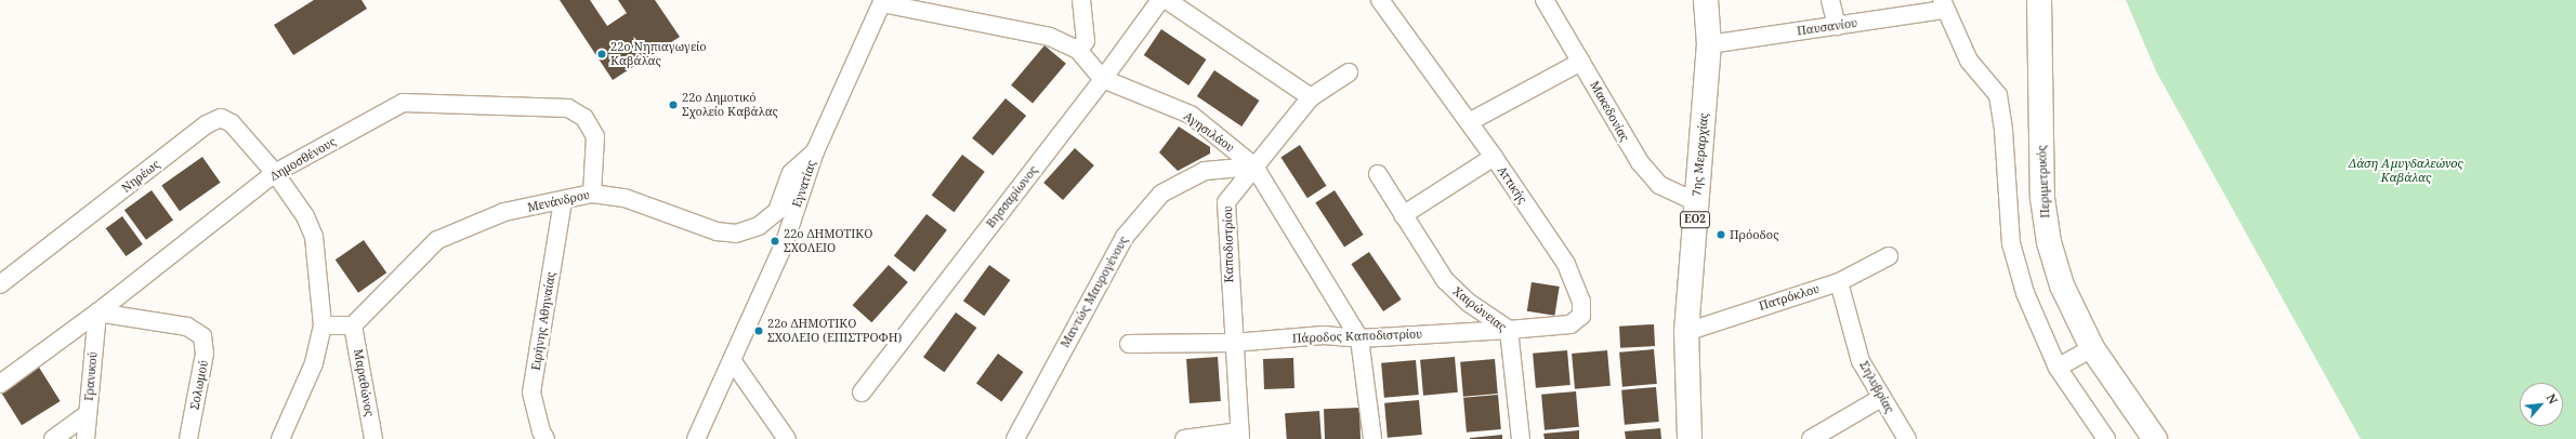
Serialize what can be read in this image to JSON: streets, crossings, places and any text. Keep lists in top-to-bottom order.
{
  "streets": {
    "main road": ["7ης Μεραρχίας", "Περιμετρικός", "ΕΟ2"],
    "street": [
      "Παυσανίου",
      "Μακεδονίας",
      "Αγησιλάου",
      "Δημοσθένους",
      "Νηρέως",
      "Εγνατίας",
      "Αττικής",
      "Βησσαρίωνος",
      "Μενάνδρου",
      "Καποδιστρίου",
      "Μαντώς Μαυρογένους",
      "Πατρόκλου",
      "Χαιρώνειας",
      "Ειρήνης Αθηναίας",
      "Πάροδος Καποδιστρίου",
      "Γρανικού",
      "Μαραθώνος",
      "Σολωμού",
      "Σηλυβρίας"
    ]
  },
  "crossings": [
    ["Παυσανίου", "7ης Μεραρχίας"],
    ["Μακεδονίας", "7ης Μεραρχίας"],
    ["Αγησιλάου", "Εγνατίας"],
    ["Αγησιλάου", "Βησσαρίωνος"],
    ["Αγησιλάου", "Καποδιστρίου"],
    ["Αγησιλάου", "Μαντώς Μαυρογένους"],
    ["Αγησιλάου", "Πάροδος Καποδιστρίου"],
    ["7ης Μεραρχίας", "Πατρόκλου"],
    ["Δημοσθένους", "Νηρέως"],
    ["Δημοσθένους", "Μενάνδρου"],
    ["Δημοσθένους", "Γρανικού"],
    ["Δημοσθένους", "Σολωμού"],
    ["Εγνατίας", "Μενάνδρου"],
    ["Αττικής", "Χαιρώνειας"],
    ["Αττικής", "Πάροδος Καποδιστρίου"],
    ["Μενάνδρου", "Ειρήνης Αθηναίας"],
    ["Μενάνδρου", "Μαραθώνος"],
    ["Καποδιστρίου", "Μαντώς Μαυρογένους"],
    ["Καποδιστρίου", "Πάροδος Καποδιστρίου"],
    ["Πατρόκλου", "Σηλυβρίας"],
    ["Χαιρώνειας", "Πάροδος Καποδιστρίου"],
    ["Γρανικού", "Σολωμού"]
  ],
  "parks": ["Δάση Αμυγδαλεώνος Καβάλας"],
  "places": [
    "22ο Νηπιαγωγείο Καβάλας",
    "22ο Δημοτικό Σχολείο Καβάλας",
    "Πρόοδος",
    "22ο ΔΗΜΟΤΙΚΟ ΣΧΟΛΕΙΟ",
    "22ο ΔΗΜΟΤΙΚΟ ΣΧΟΛΕΙΟ (ΕΠΙΣΤΡΟΦΗ)"
  ],
  "north": "top right"
}
